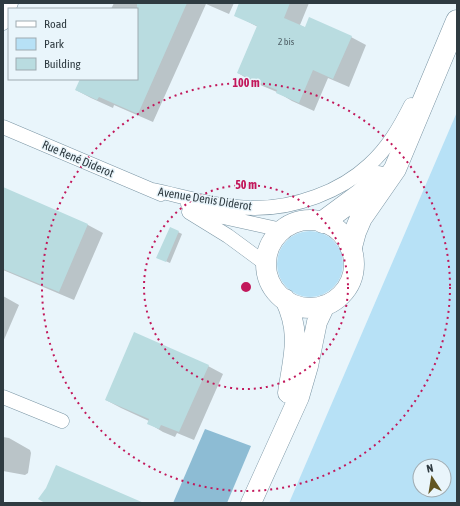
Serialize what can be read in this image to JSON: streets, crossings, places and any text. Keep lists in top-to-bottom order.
{
  "streets": {
    "street": ["Rue René Diderot", "Avenue Denis Diderot"]
  },
  "crossings": [
    ["Rue René Diderot", "Avenue Denis Diderot"]
  ],
  "house_numbers": ["2 bis"],
  "legend": ["Road", "Park", "Building"],
  "north": "top",
  "rings": ["100 m", "50 m"]
}
